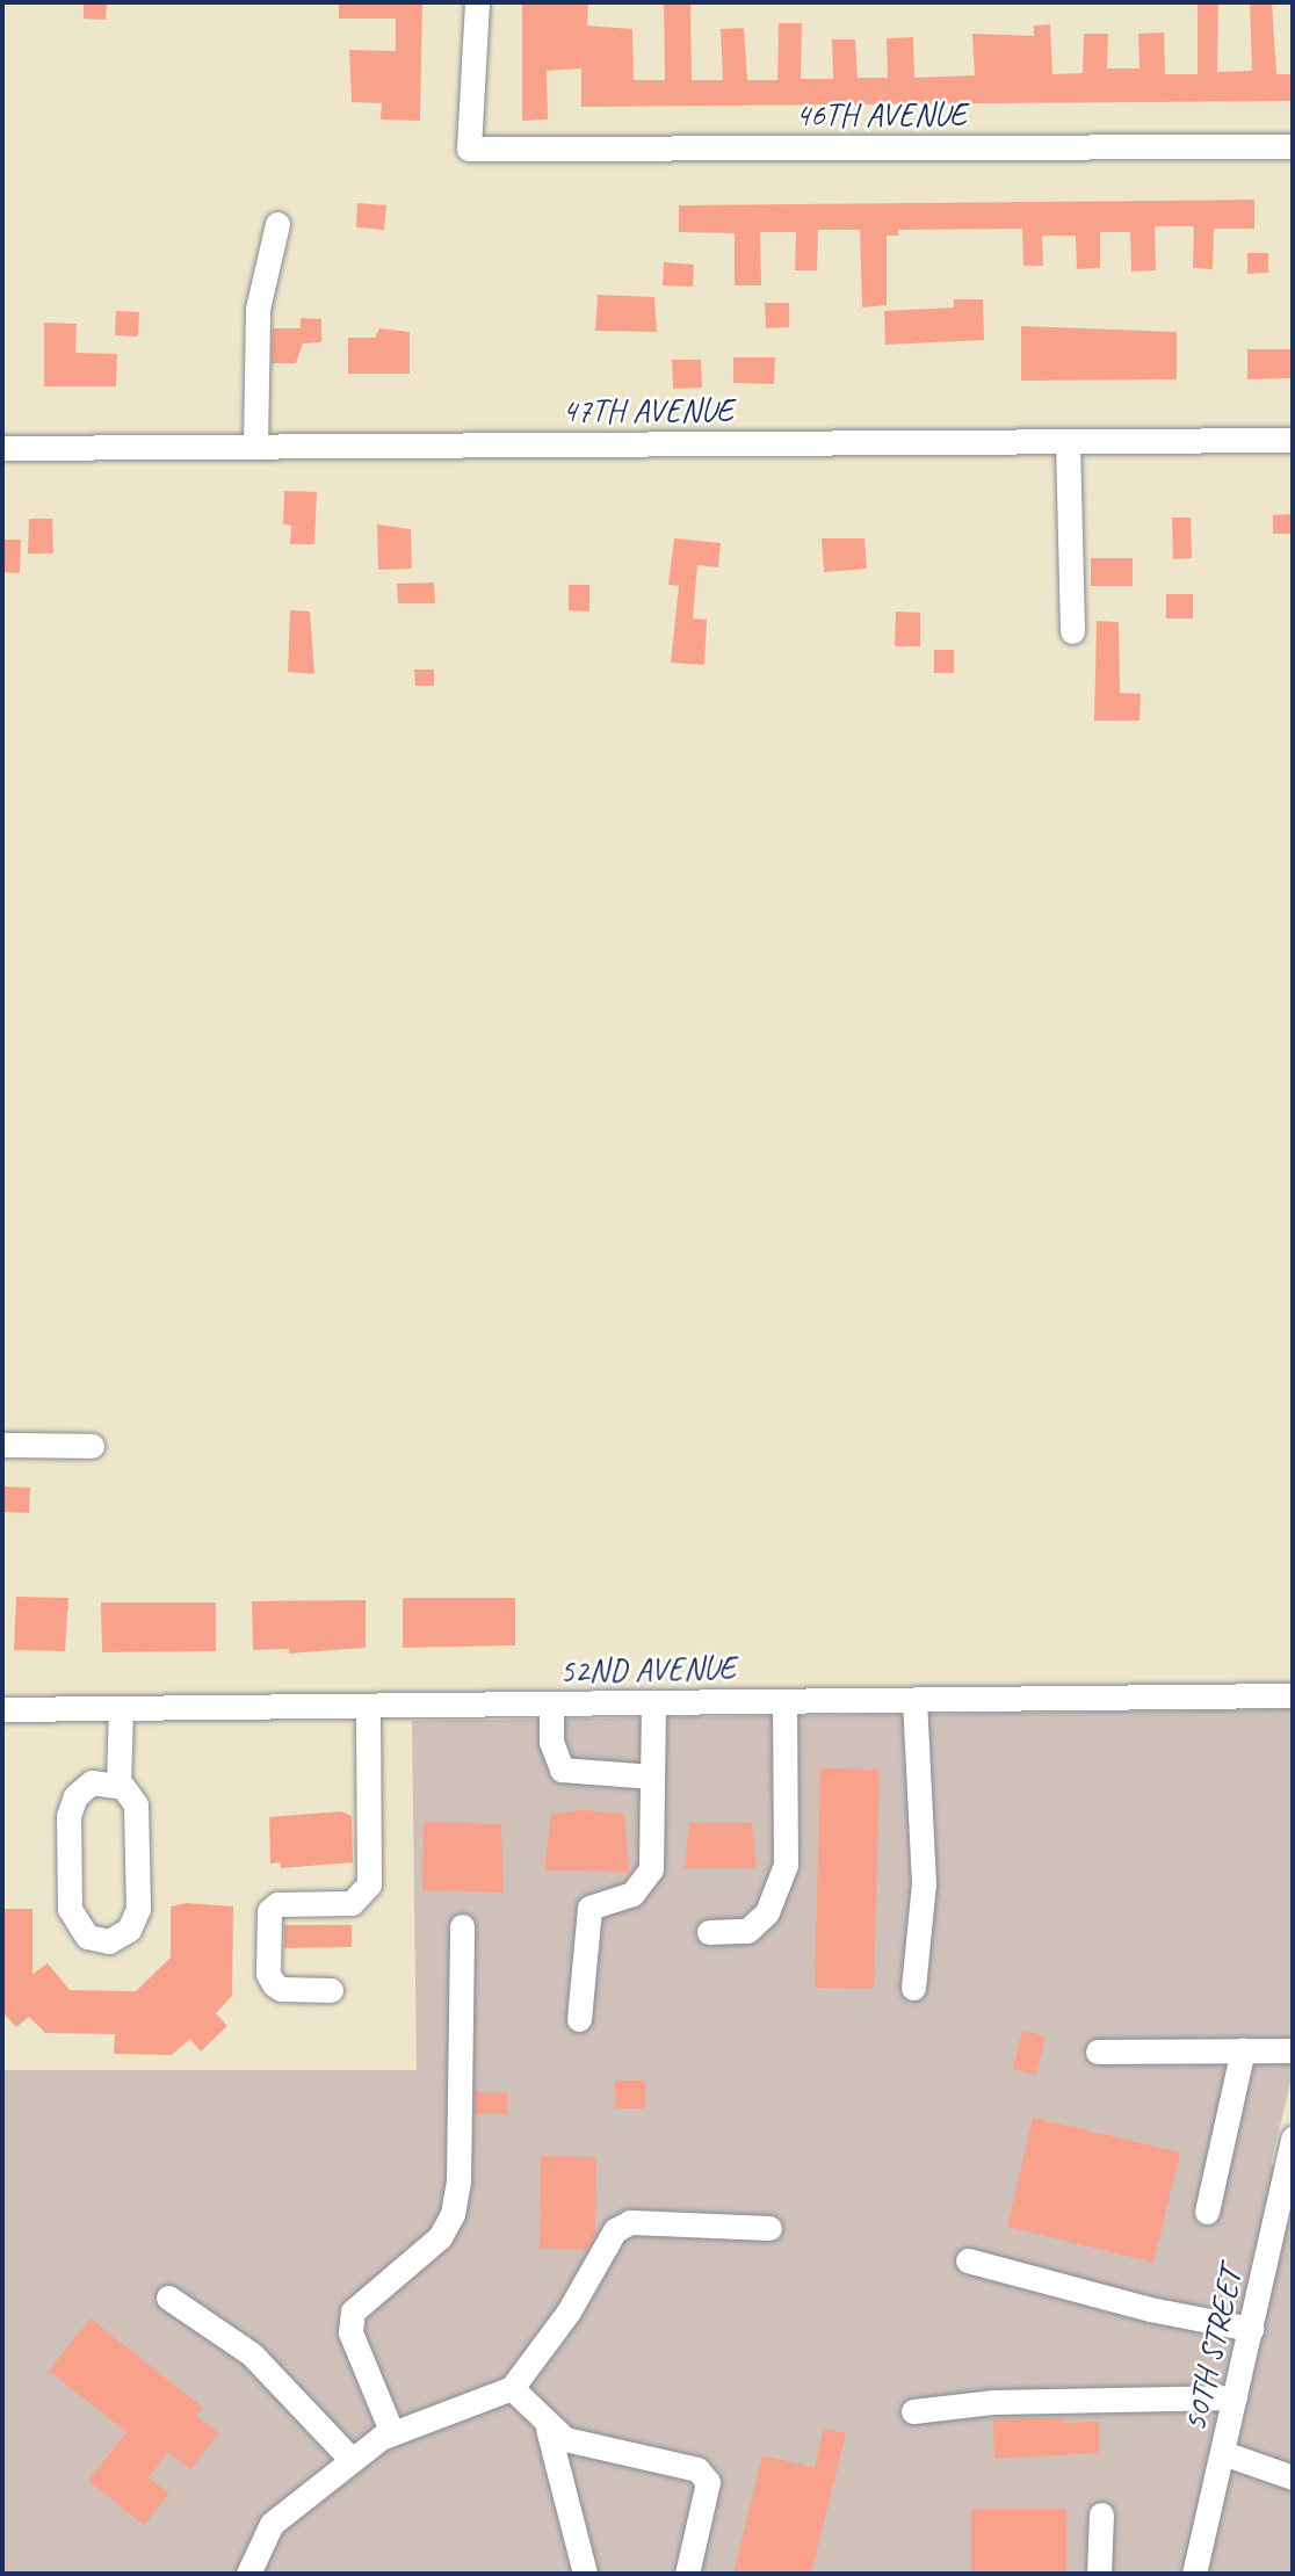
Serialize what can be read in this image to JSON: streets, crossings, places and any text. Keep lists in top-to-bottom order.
{
  "streets": {
    "street": [
      "46TH AVENUE",
      "47TH AVENUE",
      "52ND AVENUE",
      "50TH STREET"
    ]
  }
}
